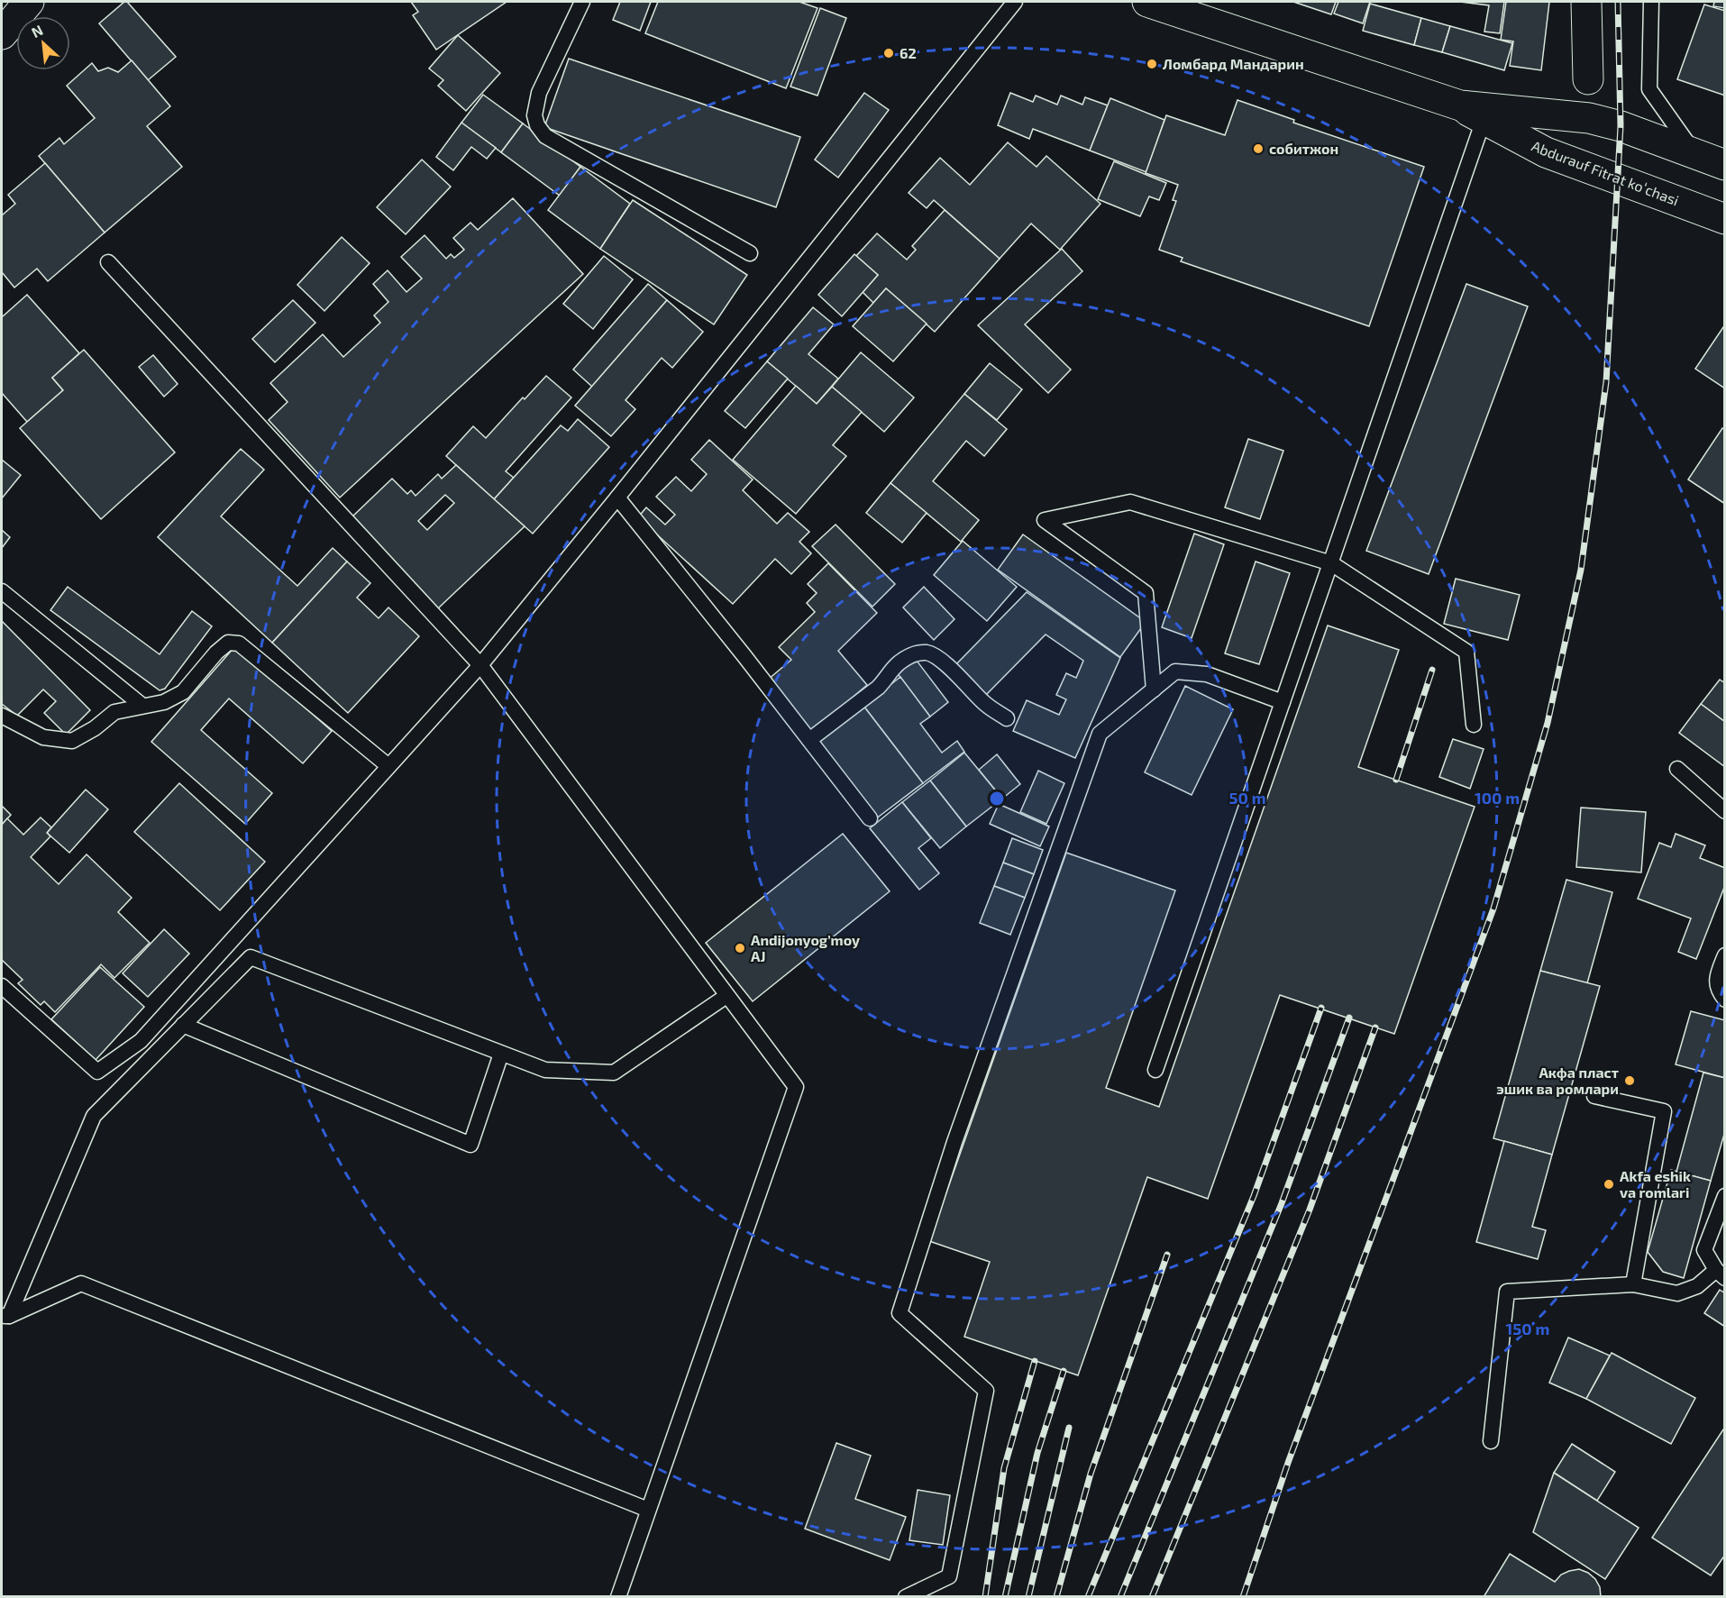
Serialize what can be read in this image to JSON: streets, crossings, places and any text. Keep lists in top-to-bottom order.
{
  "streets": {
    "main road": ["Abdurauf Fitrat koʻchasi"]
  },
  "places": [
    "62",
    "Ломбард Мандарин",
    "собитжон",
    "Andijonyog’moy AJ",
    "Акфа пласт эшик ва ромлари",
    "Akfa eshik va romlari"
  ],
  "north": "top left",
  "rings": ["50 m", "100 m", "150 m"]
}
